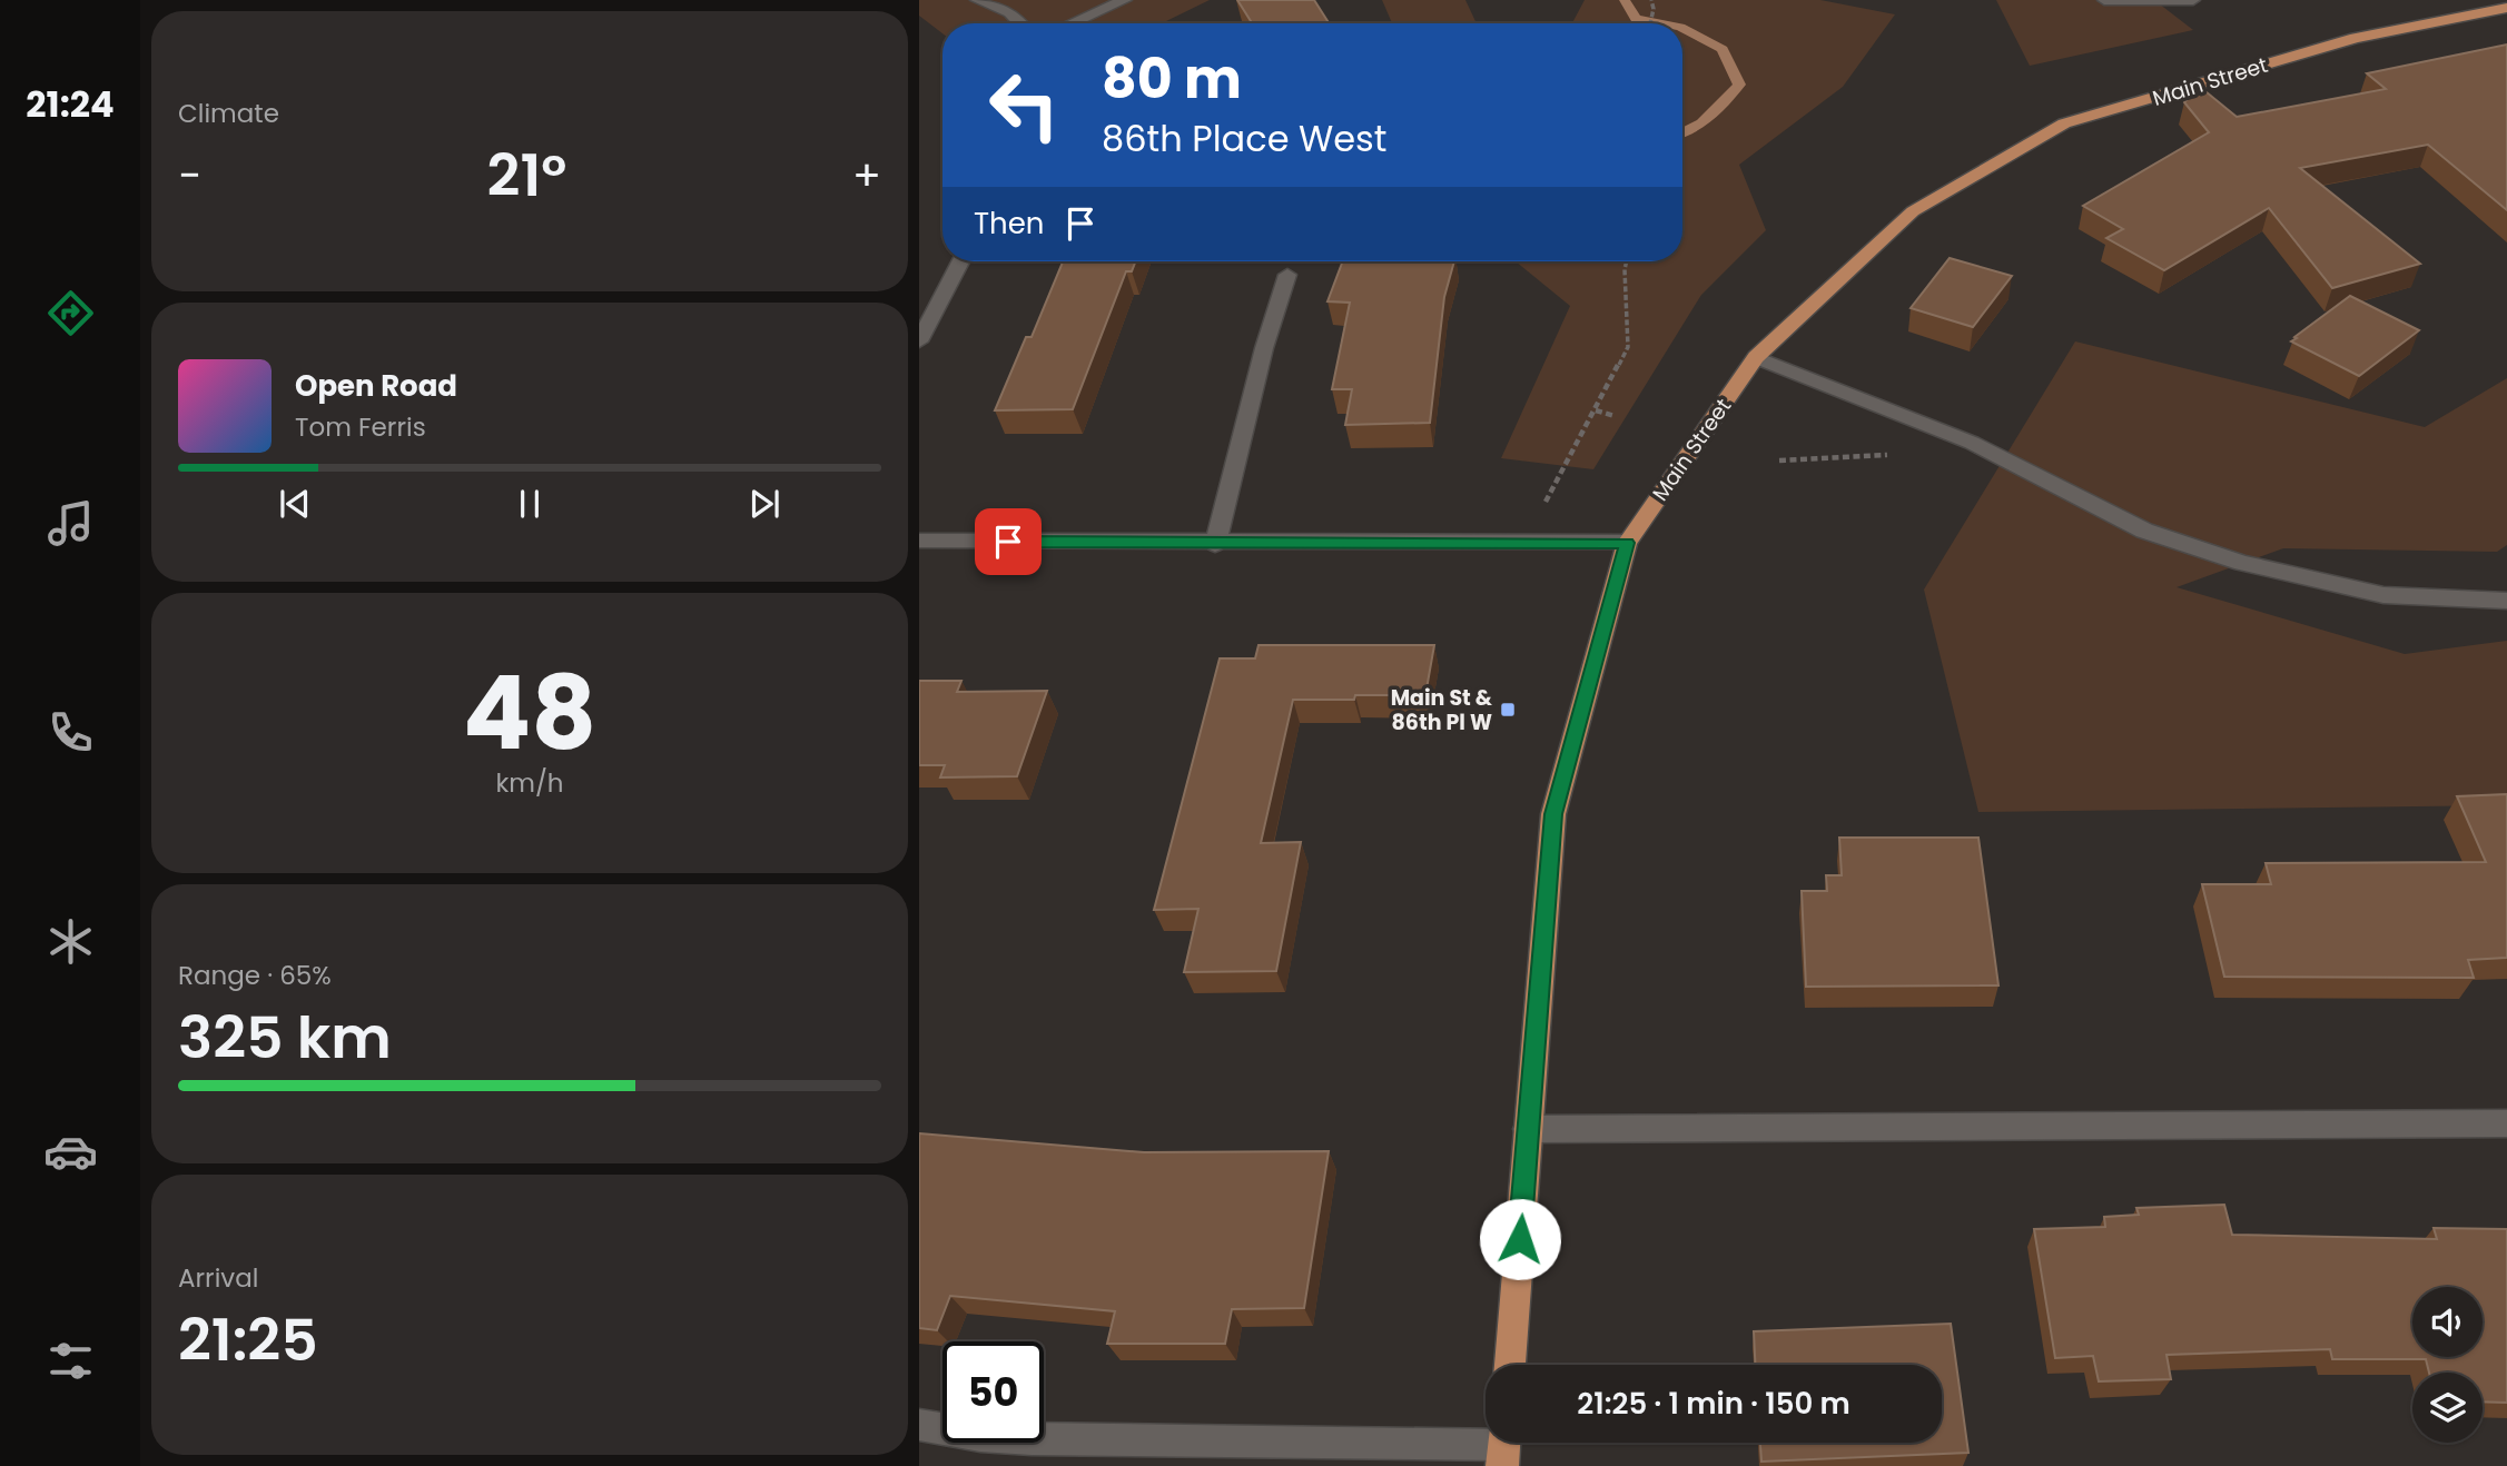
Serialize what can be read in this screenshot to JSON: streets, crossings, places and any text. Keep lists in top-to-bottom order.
{
  "streets": {
    "main road": ["Main Street"]
  },
  "places": {
    "transit": ["Main St & 86th Pl W"]
  },
  "page": {
    "tabs": "21:24",
    "tile": [
      "Climate",
      ["48", "km/h"],
      ["Range · 65%", "325 km"],
      ["Arrival", "21:25"]
    ],
    "turn": ["80 m", "86th Place West"],
    "heat": ["−", "21°", "+"],
    "then": "Then",
    "song": ["Open Road", "Tom Ferris"],
    "limit": "50",
    "trip": "21:25 · 1 min · 150 m"
  }
}
